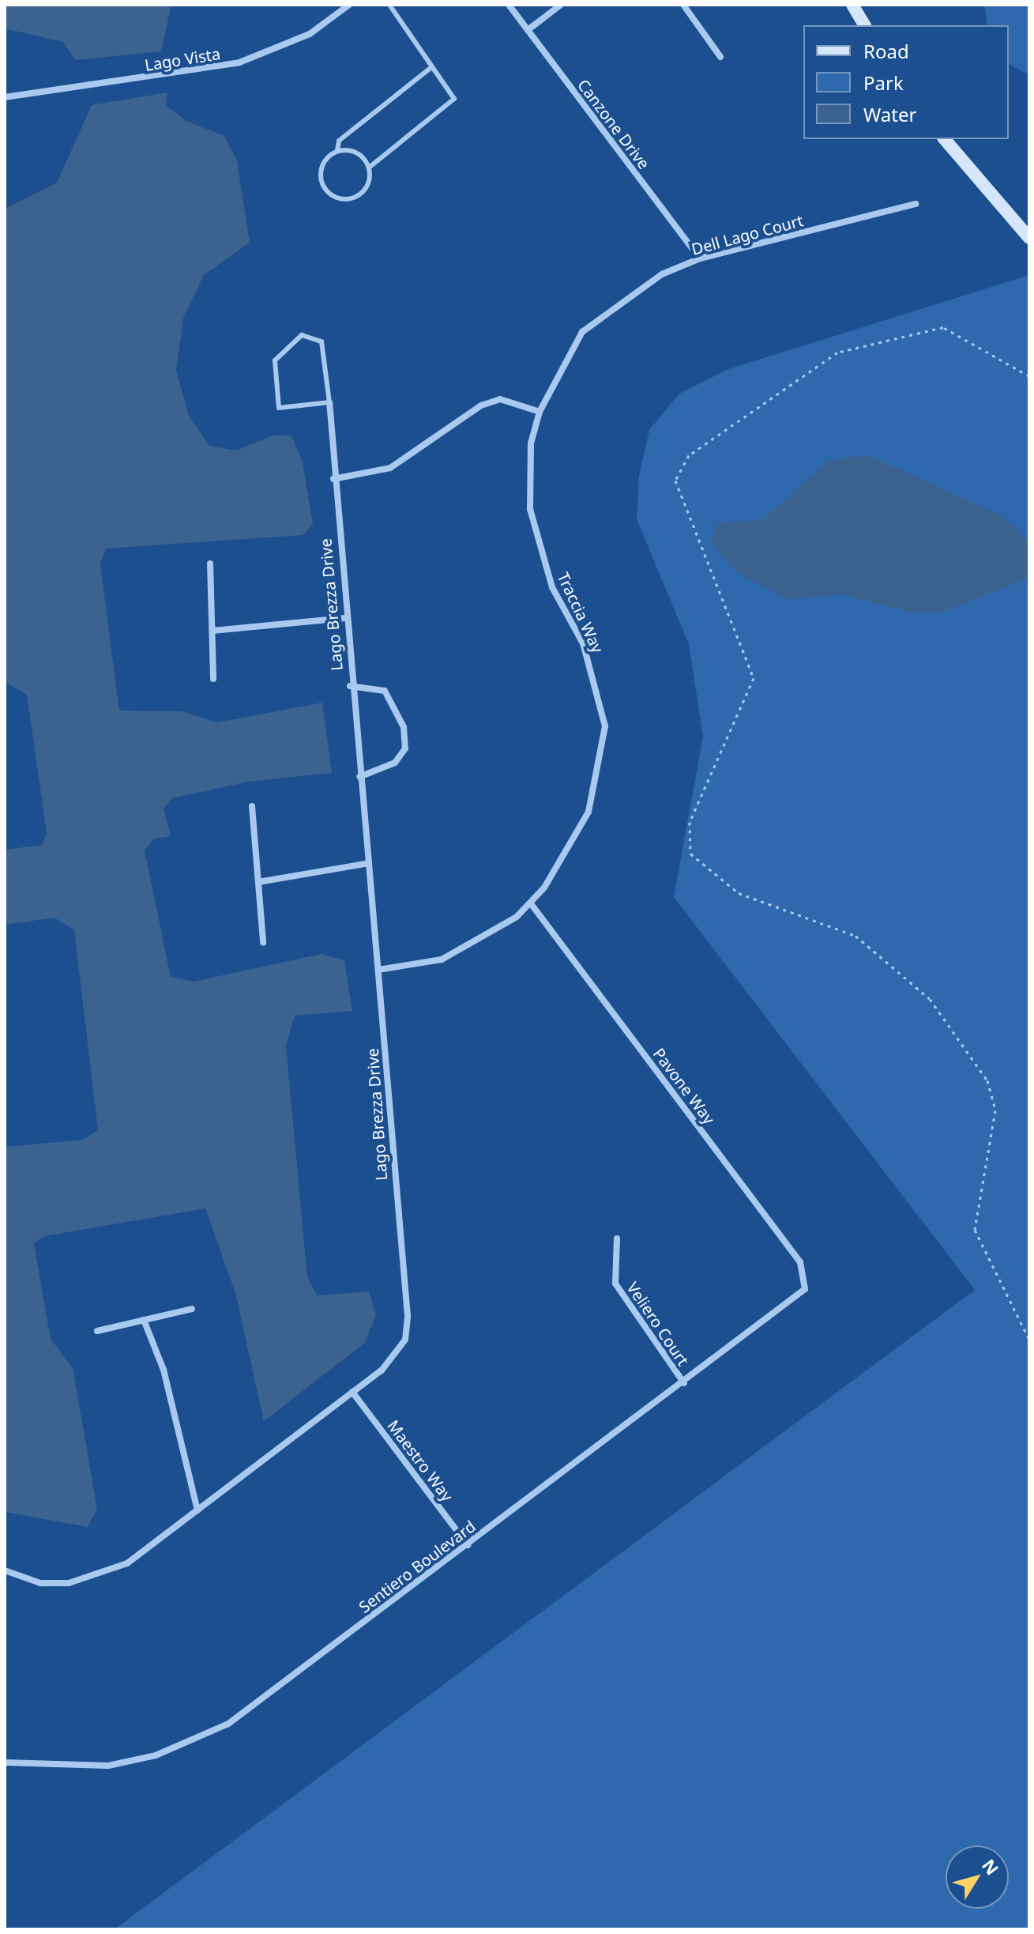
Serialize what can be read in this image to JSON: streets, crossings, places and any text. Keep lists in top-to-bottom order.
{
  "streets": {
    "street": [
      "Lago Vista",
      "Canzone Drive",
      "Dell Lago Court",
      "Lago Brezza Drive",
      "Traccia Way",
      "Pavone Way",
      "Veliero Court",
      "Maestro Way",
      "Sentiero Boulevard"
    ]
  },
  "crossings": [
    ["Canzone Drive", "Dell Lago Court"],
    ["Dell Lago Court", "Traccia Way"],
    ["Lago Brezza Drive", "Traccia Way"],
    ["Lago Brezza Drive", "Maestro Way"],
    ["Traccia Way", "Pavone Way"],
    ["Pavone Way", "Sentiero Boulevard"],
    ["Veliero Court", "Sentiero Boulevard"],
    ["Maestro Way", "Sentiero Boulevard"]
  ],
  "legend": ["Road", "Park", "Water"],
  "north": "top right"
}
